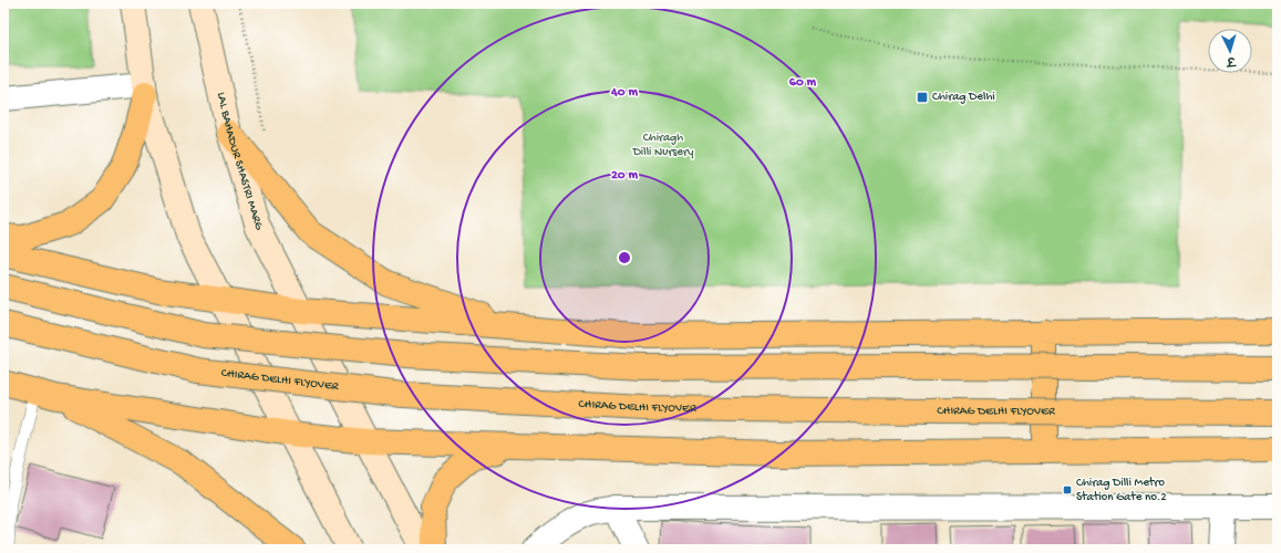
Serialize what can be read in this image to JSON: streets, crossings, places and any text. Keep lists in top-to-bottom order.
{
  "streets": {
    "main road": ["LAL BAHADUR SHASTRI MARG", "CHIRAG DELHI FLYOVER"]
  },
  "parks": ["Chiragh Dilli Nursery"],
  "places": {
    "transit": ["Chirag Delhi", "Chirag Dilli Metro Station Gate no.2"]
  },
  "north": "bottom",
  "rings": ["60 m", "40 m", "20 m"]
}
